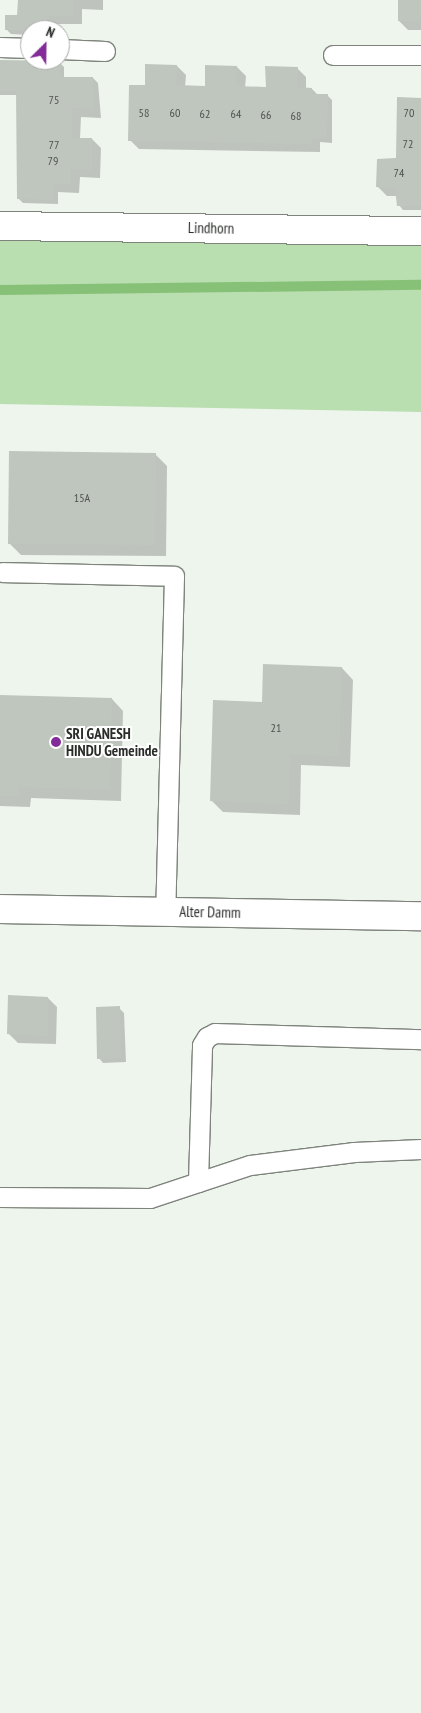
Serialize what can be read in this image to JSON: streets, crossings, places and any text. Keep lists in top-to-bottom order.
{
  "streets": {
    "street": ["Lindhorn", "Alter Damm"]
  },
  "places": ["SRI GANESH HINDU Gemeinde"],
  "house_numbers": [
    "75",
    "58",
    "60",
    "70",
    "62",
    "64",
    "66",
    "68",
    "72",
    "77",
    "79",
    "74",
    "15A",
    "21"
  ],
  "north": "top right"
}
